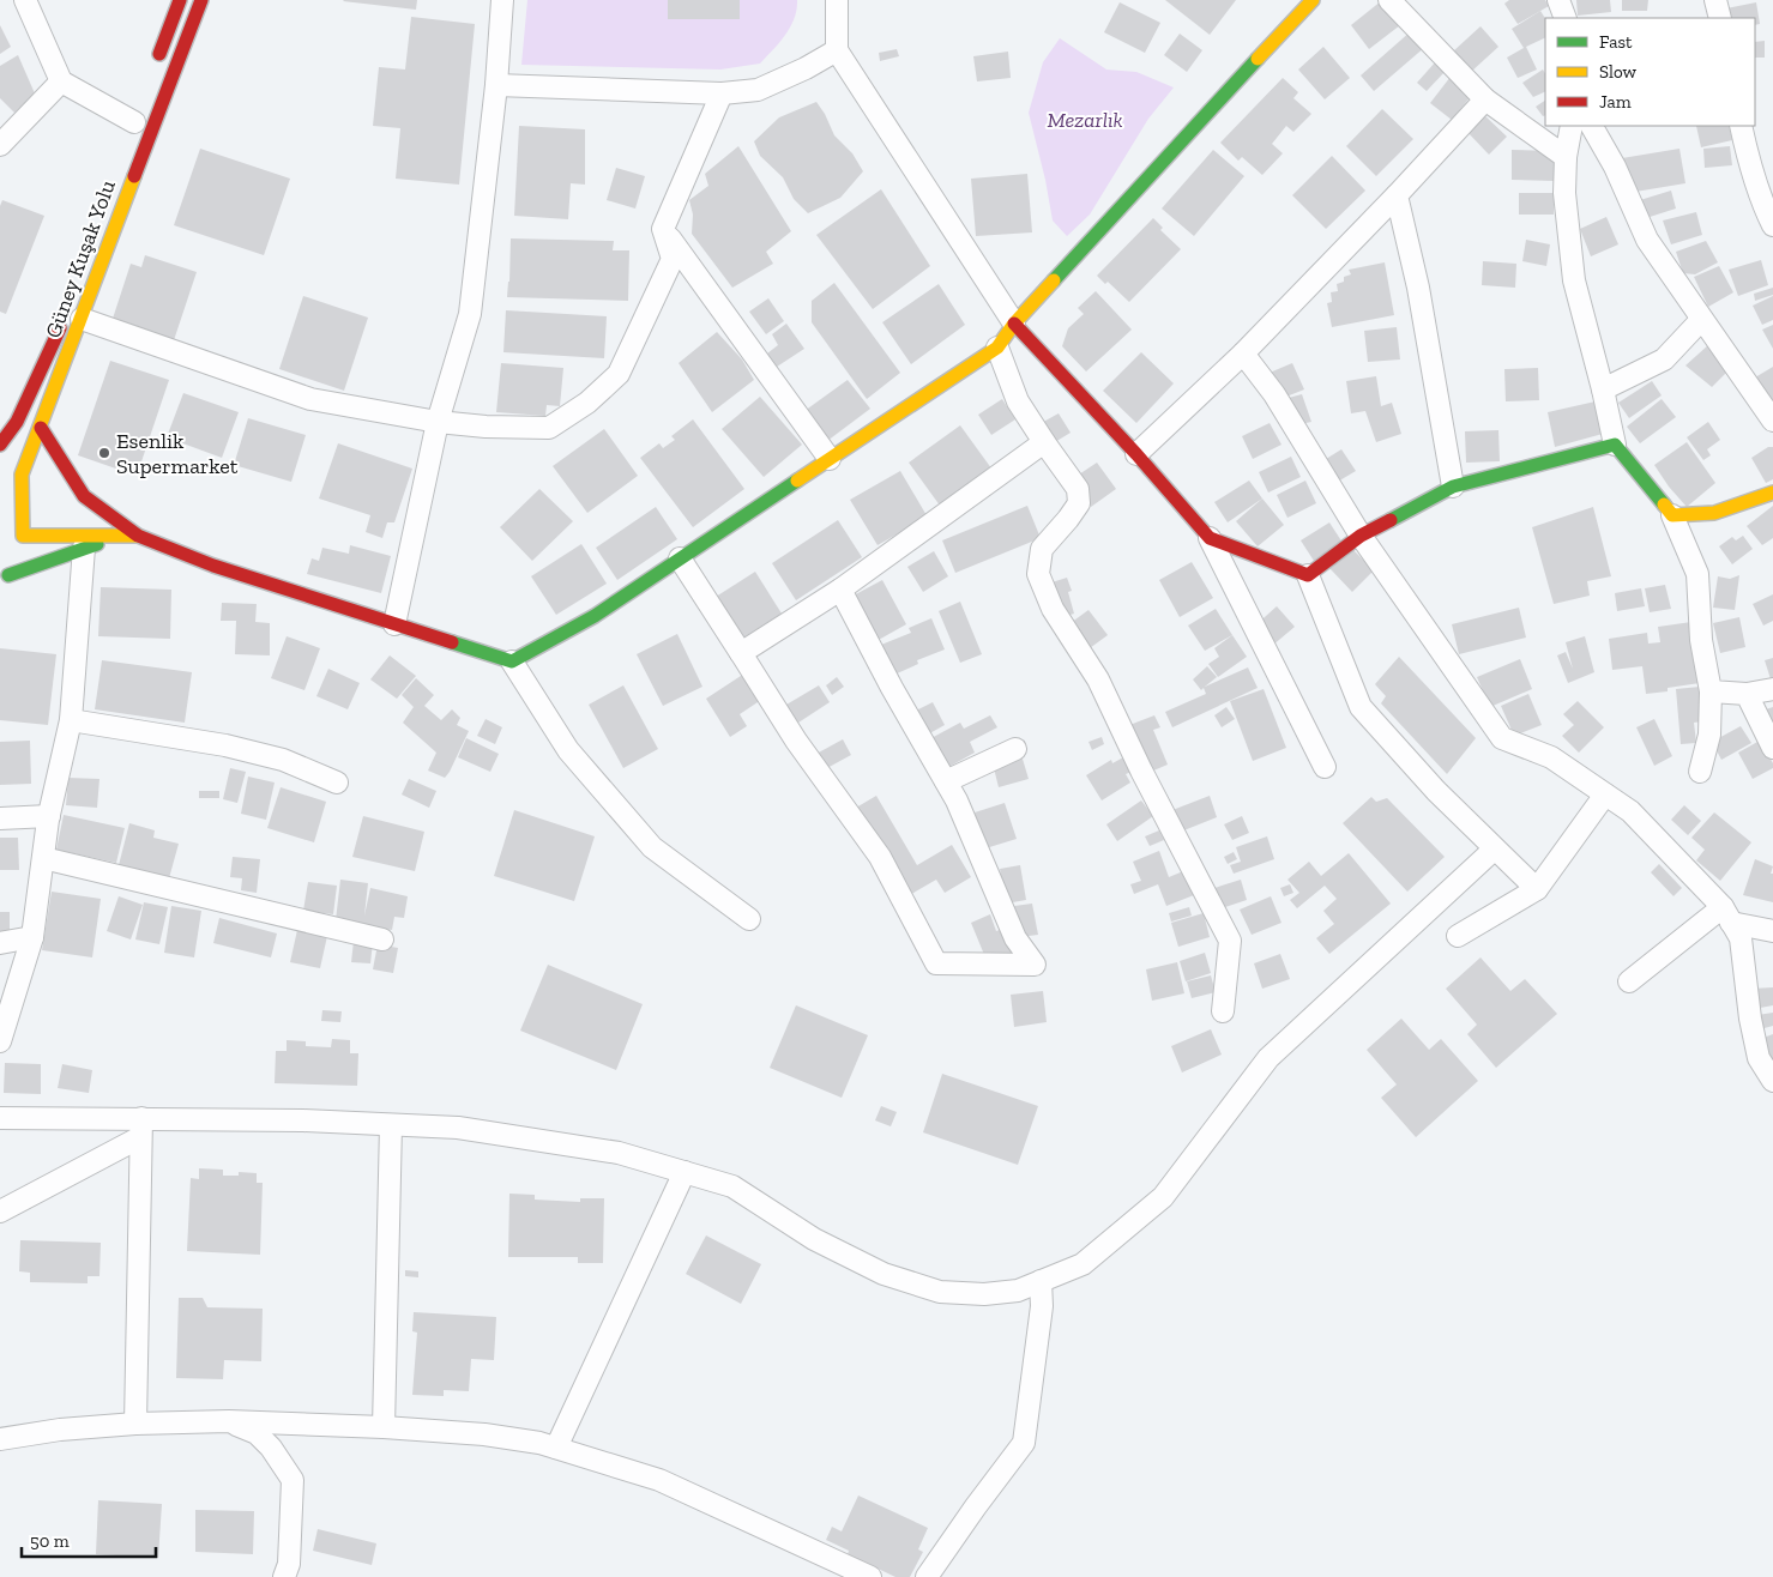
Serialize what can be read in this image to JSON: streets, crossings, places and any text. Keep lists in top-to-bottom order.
{
  "streets": {
    "street": ["Güney Kuşak Yolu"]
  },
  "parks": ["Mezarlık"],
  "places": ["Esenlik Supermarket"],
  "legend": ["Fast", "Slow", "Jam"],
  "scale_bar": "50 m"
}
